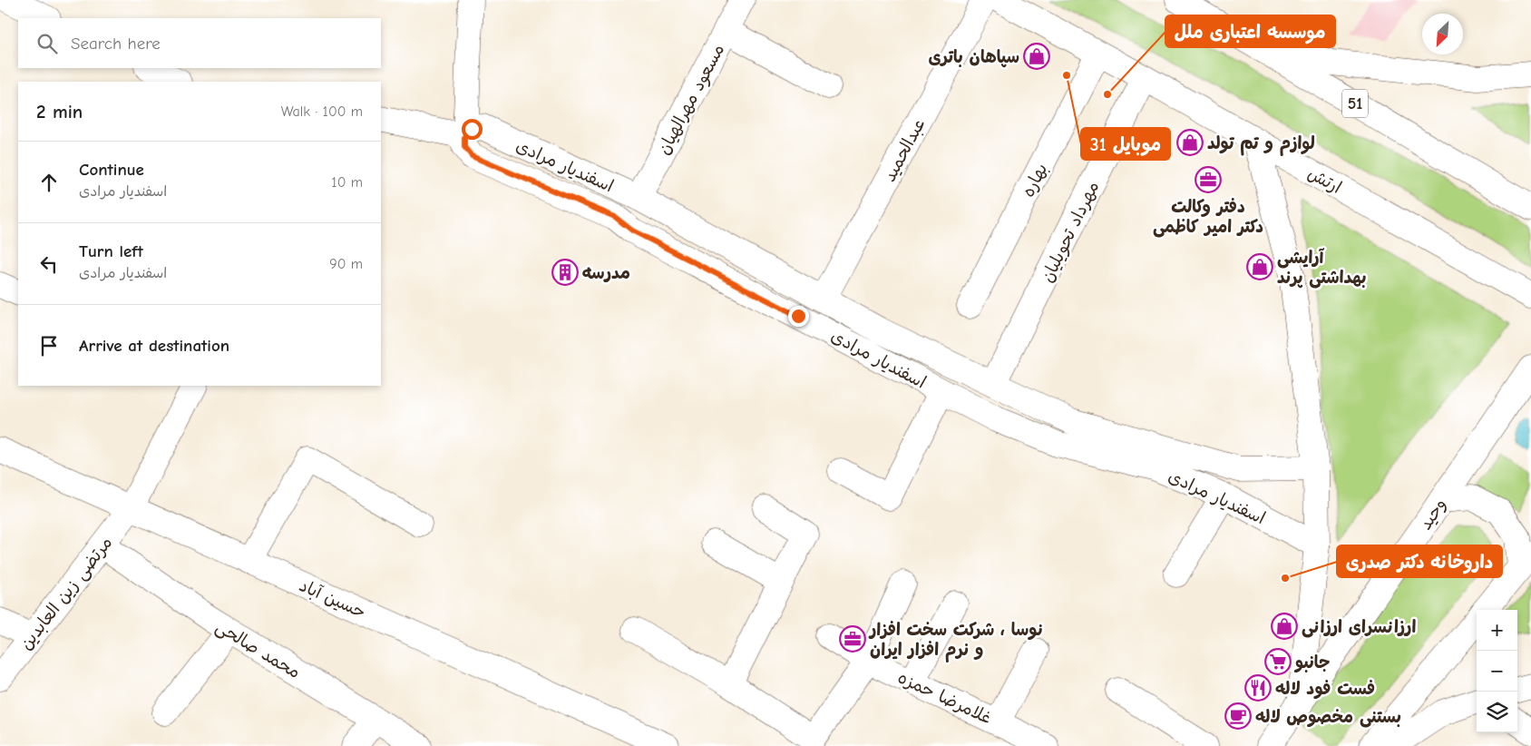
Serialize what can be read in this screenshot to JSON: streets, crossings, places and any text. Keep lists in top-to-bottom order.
{
  "streets": {
    "street": [
      "مسعود مهرالهیان",
      "51",
      "عبدالحمید",
      "اسفندیار مرادی",
      "بهاره",
      "ارتش",
      "مهرداد تحویلیان",
      "وحید",
      "مرتضی زین العابدین",
      "حسین آباد",
      "محمد صالحی",
      "غلامرضا حمزه"
    ]
  },
  "crossings": [
    ["مسعود مهرالهیان", "اسفندیار مرادی"],
    ["عبدالحمید", "اسفندیار مرادی"],
    ["اسفندیار مرادی", "مهرداد تحویلیان"],
    ["بهاره", "ارتش"],
    ["ارتش", "مهرداد تحویلیان"],
    ["مرتضی زین العابدین", "حسین آباد"],
    ["مرتضی زین العابدین", "محمد صالحی"]
  ],
  "places": {
    "shop": [
      "سپاهان باتری",
      "لوازم و تم تولد",
      "آرایشی بهداشتی پرند",
      "ارزانسرای ارزانی"
    ],
    "other": ["موبایل 31", "موسسه اعتباری ملل", "داروخانه دکتر صدری"],
    "office": ["دفتر وکالت دکتر امیر کاظمی", "نوسا ، شرکت سخت افزار و نرم افزار ایران"],
    "building": ["مدرسه"],
    "supermarket": ["جانبو"],
    "restaurant": ["فست فود لاله"],
    "cafe": ["بستنی مخصوص لاله"]
  },
  "north": "bottom left",
  "page": {
    "search": "Search here",
    "heading": ["2 min", "Walk · 100 m"],
    "list": [
      ["Continue", "اسفندیار مرادی", "10 m"],
      ["Turn left", "اسفندیار مرادی", "90 m"],
      "Arrive at destination"
    ],
    "map_buttons": ["+", "−"]
  }
}
